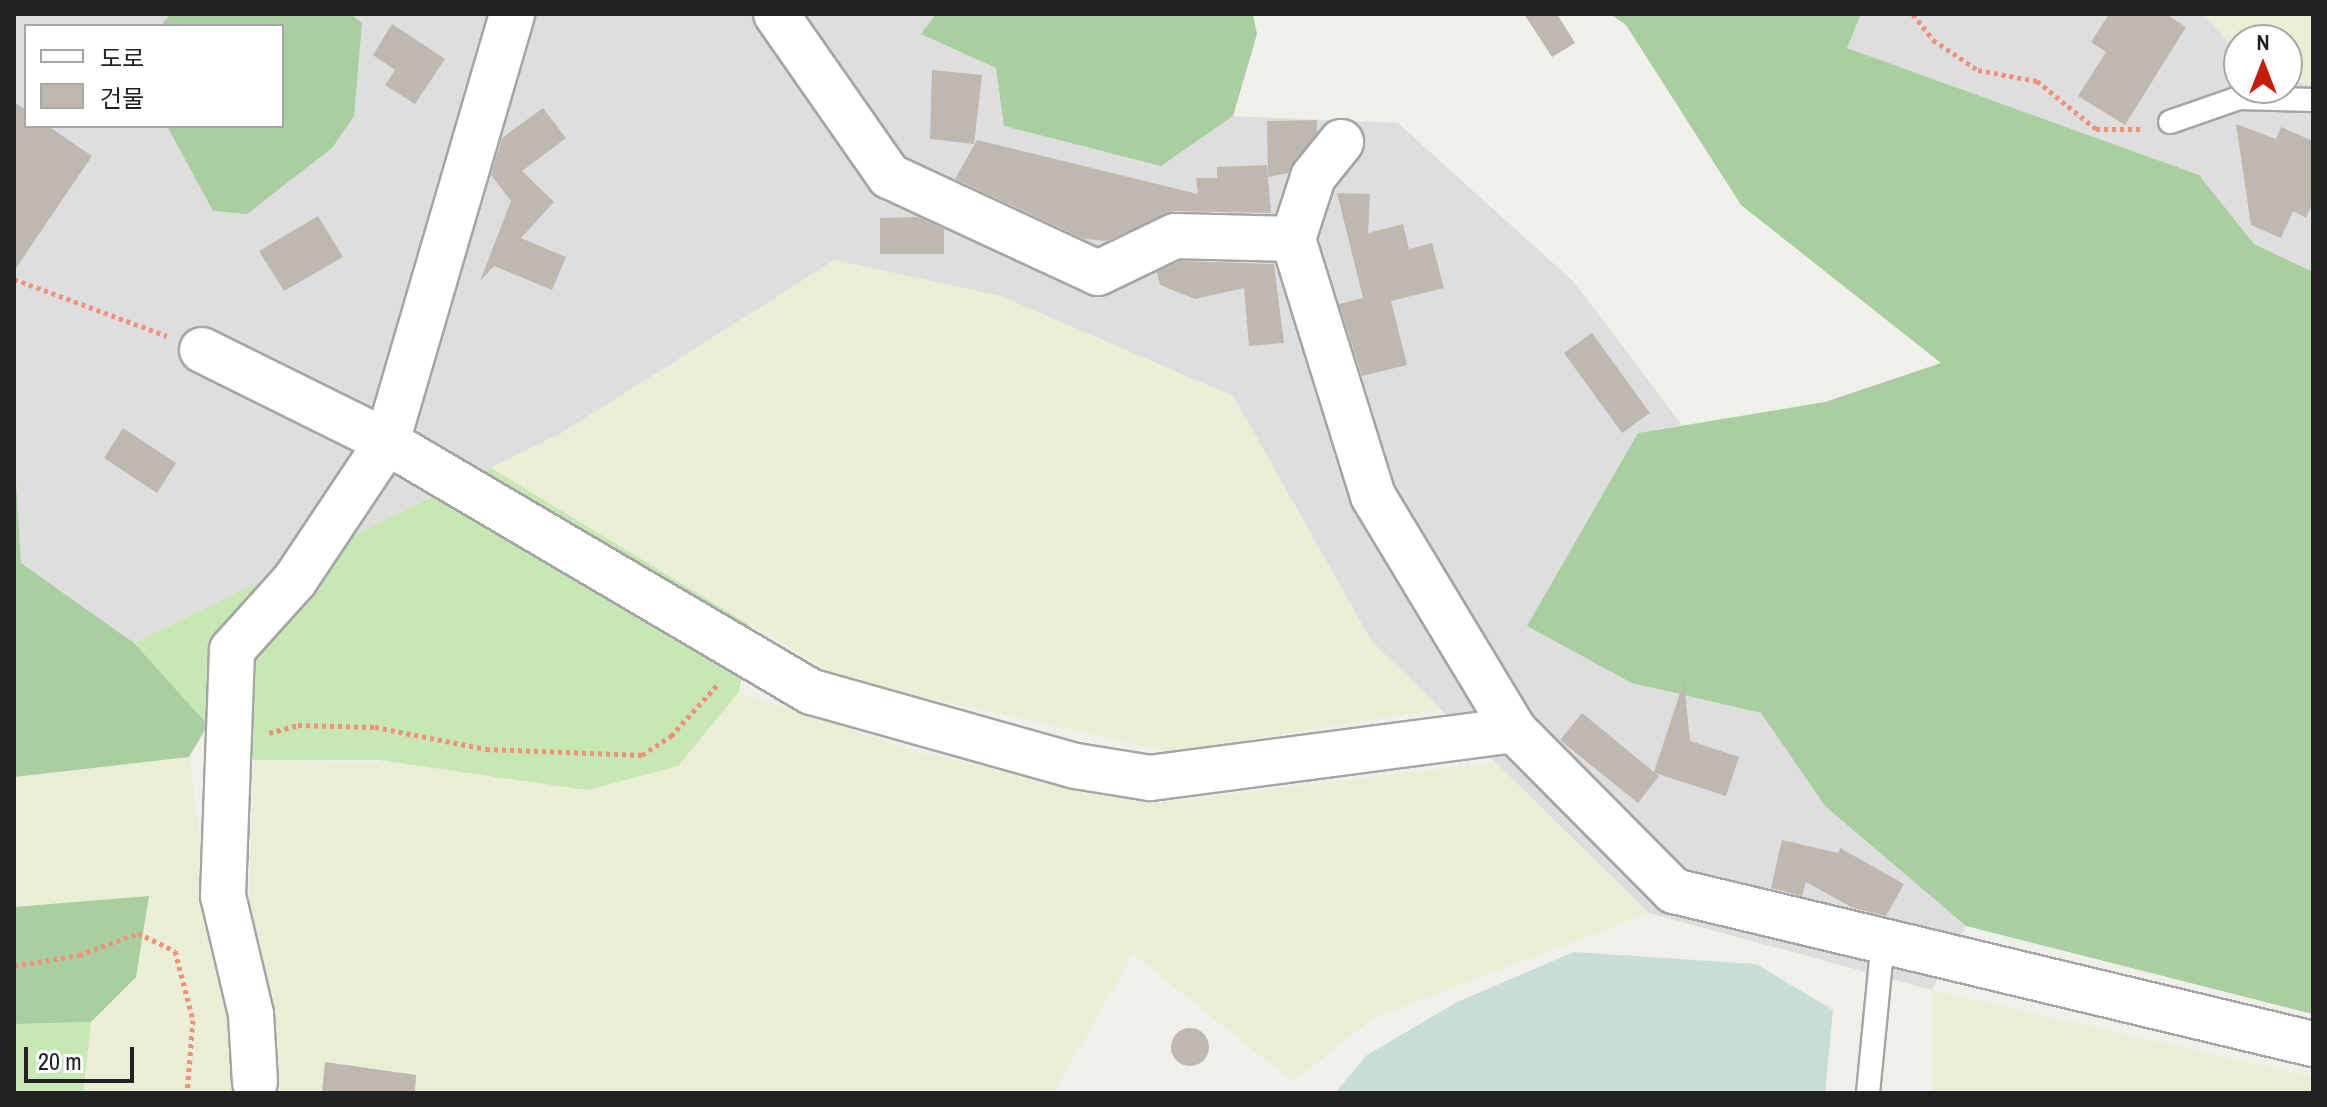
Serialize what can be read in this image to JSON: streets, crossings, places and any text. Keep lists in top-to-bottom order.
{
  "legend": ["도로", "건물"],
  "scale_bar": "20 m",
  "north": "top"
}
